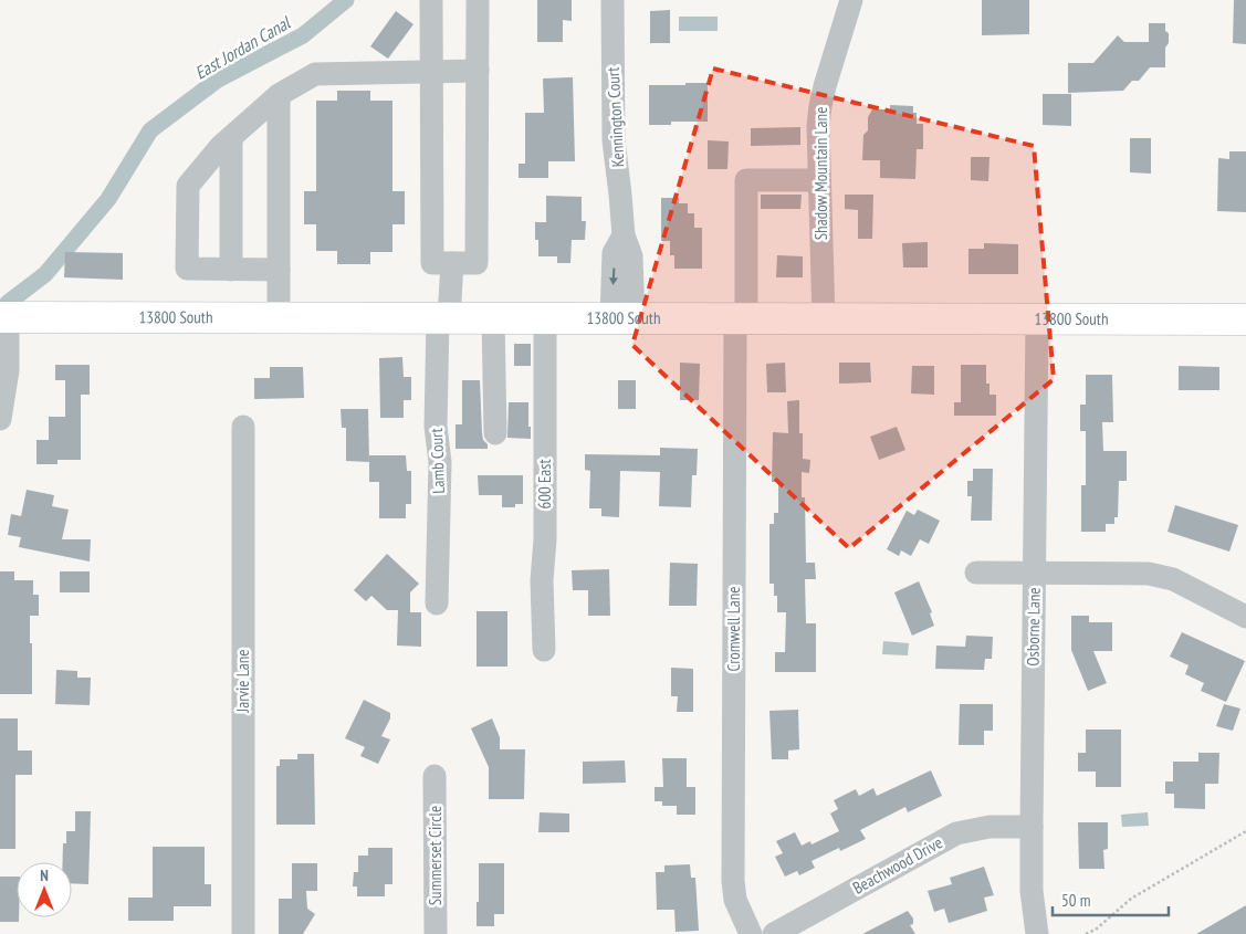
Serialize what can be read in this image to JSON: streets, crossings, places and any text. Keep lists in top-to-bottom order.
{
  "streets": {
    "main road": ["13800 South"],
    "street": [
      "Kennington Court",
      "Shadow Mountain Lane",
      "Lamb Court",
      "600 East",
      "Osborne Lane",
      "Cromwell Lane",
      "Jarvie Lane",
      "Summerset Circle",
      "Beachwood Drive"
    ]
  },
  "crossings": [
    ["Kennington Court", "13800 South"],
    ["Shadow Mountain Lane", "13800 South"],
    ["Shadow Mountain Lane", "Cromwell Lane"],
    ["13800 South", "Lamb Court"],
    ["13800 South", "600 East"],
    ["13800 South", "Osborne Lane"],
    ["13800 South", "Cromwell Lane"],
    ["Osborne Lane", "Beachwood Drive"]
  ],
  "water": ["East Jordan Canal"],
  "scale_bar": "50 m",
  "north": "top"
}
